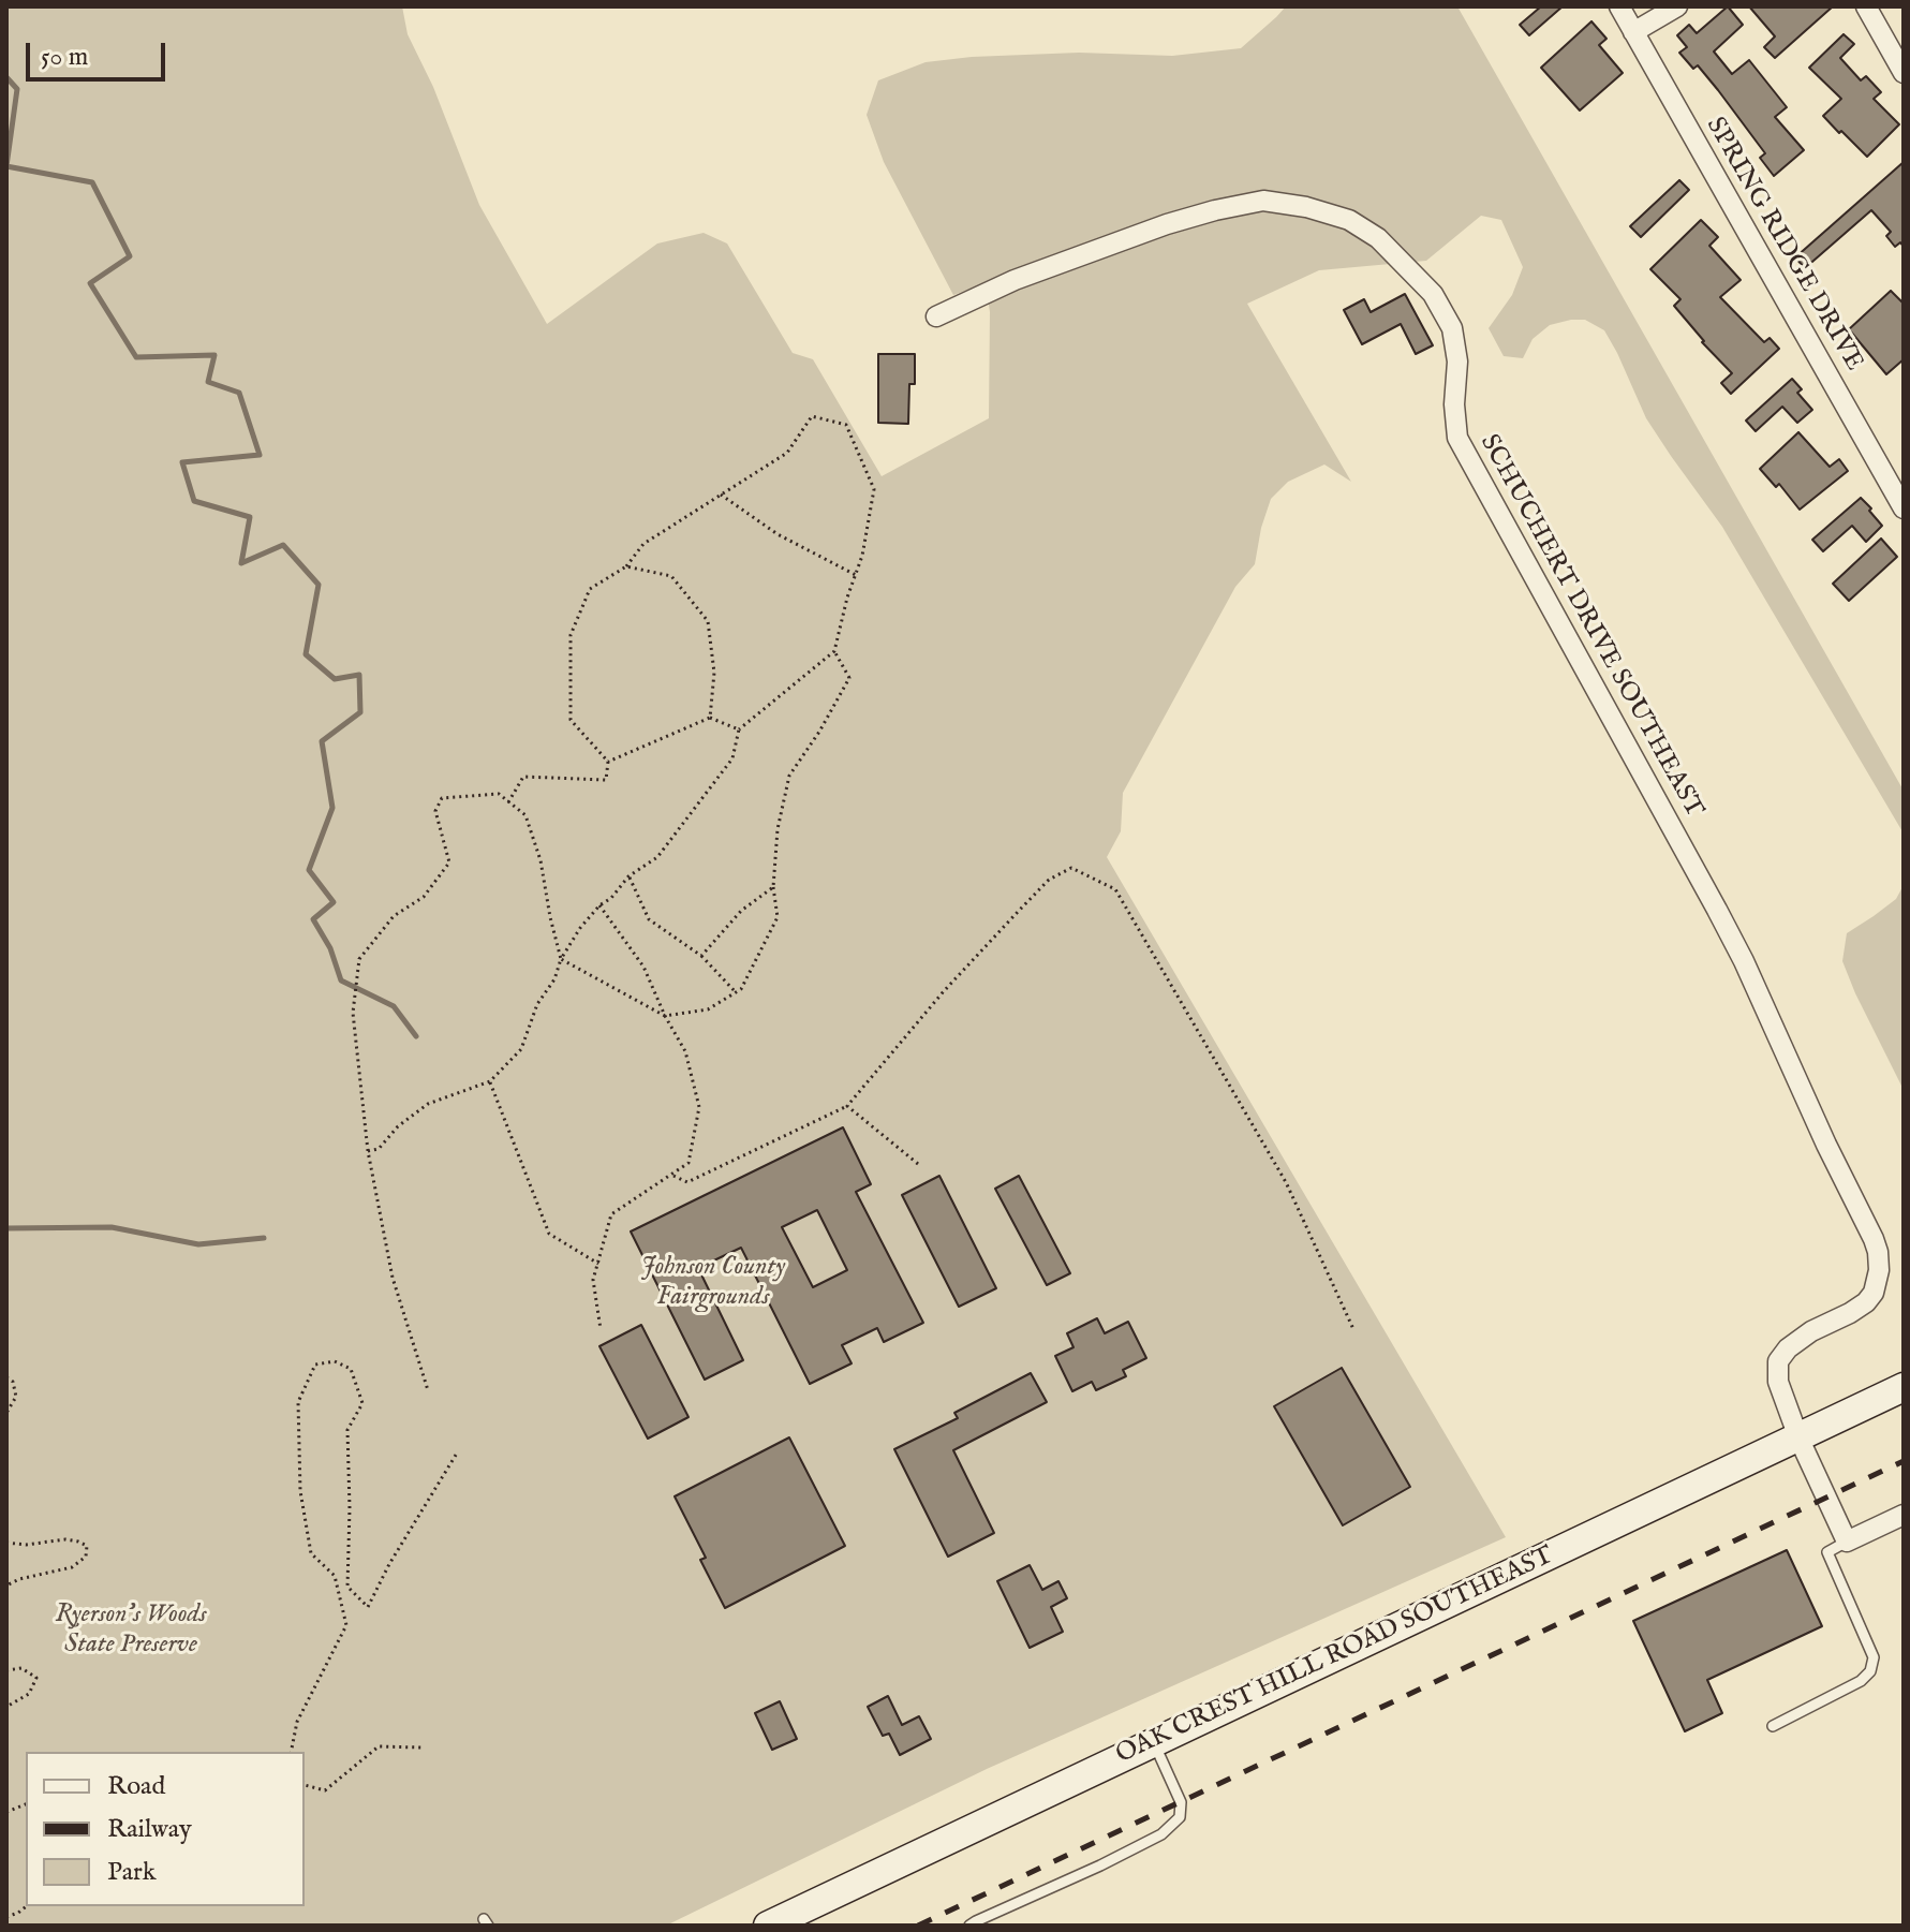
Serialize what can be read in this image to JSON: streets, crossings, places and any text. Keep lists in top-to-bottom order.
{
  "streets": {
    "main road": ["OAK CREST HILL ROAD SOUTHEAST"],
    "street": ["SPRING RIDGE DRIVE", "SCHUCHERT DRIVE SOUTHEAST"]
  },
  "crossings": [
    ["SCHUCHERT DRIVE SOUTHEAST", "OAK CREST HILL ROAD SOUTHEAST"]
  ],
  "parks": ["Johnson County Fairgrounds", "Ryerson's Woods State Preserve"],
  "legend": ["Road", "Railway", "Park"],
  "scale_bar": "50 m"
}
